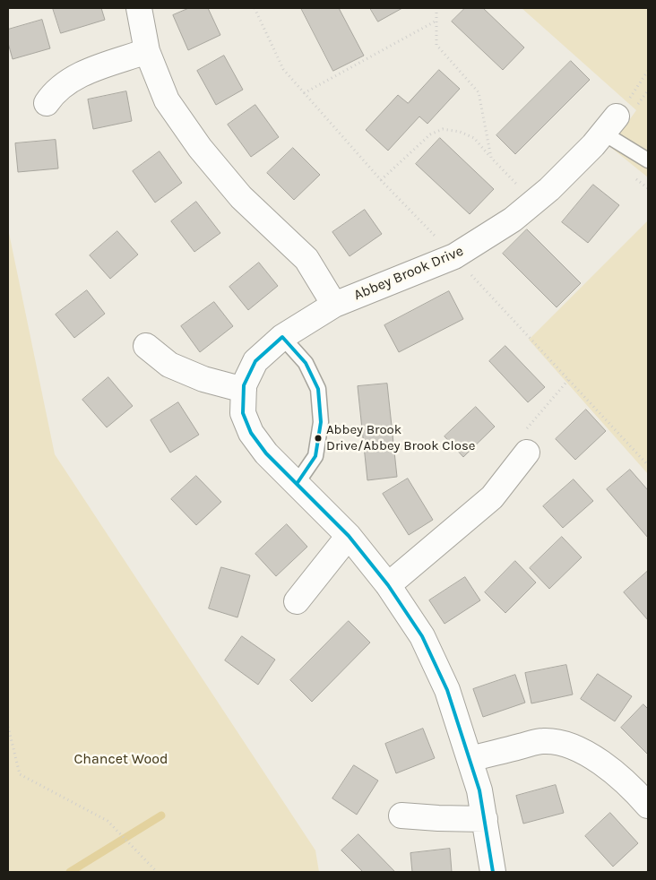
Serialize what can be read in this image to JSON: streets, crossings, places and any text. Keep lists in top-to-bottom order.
{
  "streets": {
    "street": ["Abbey Brook Drive"]
  },
  "parks": ["Chancet Wood"],
  "places": ["Abbey Brook Drive/Abbey Brook Close"]
}
